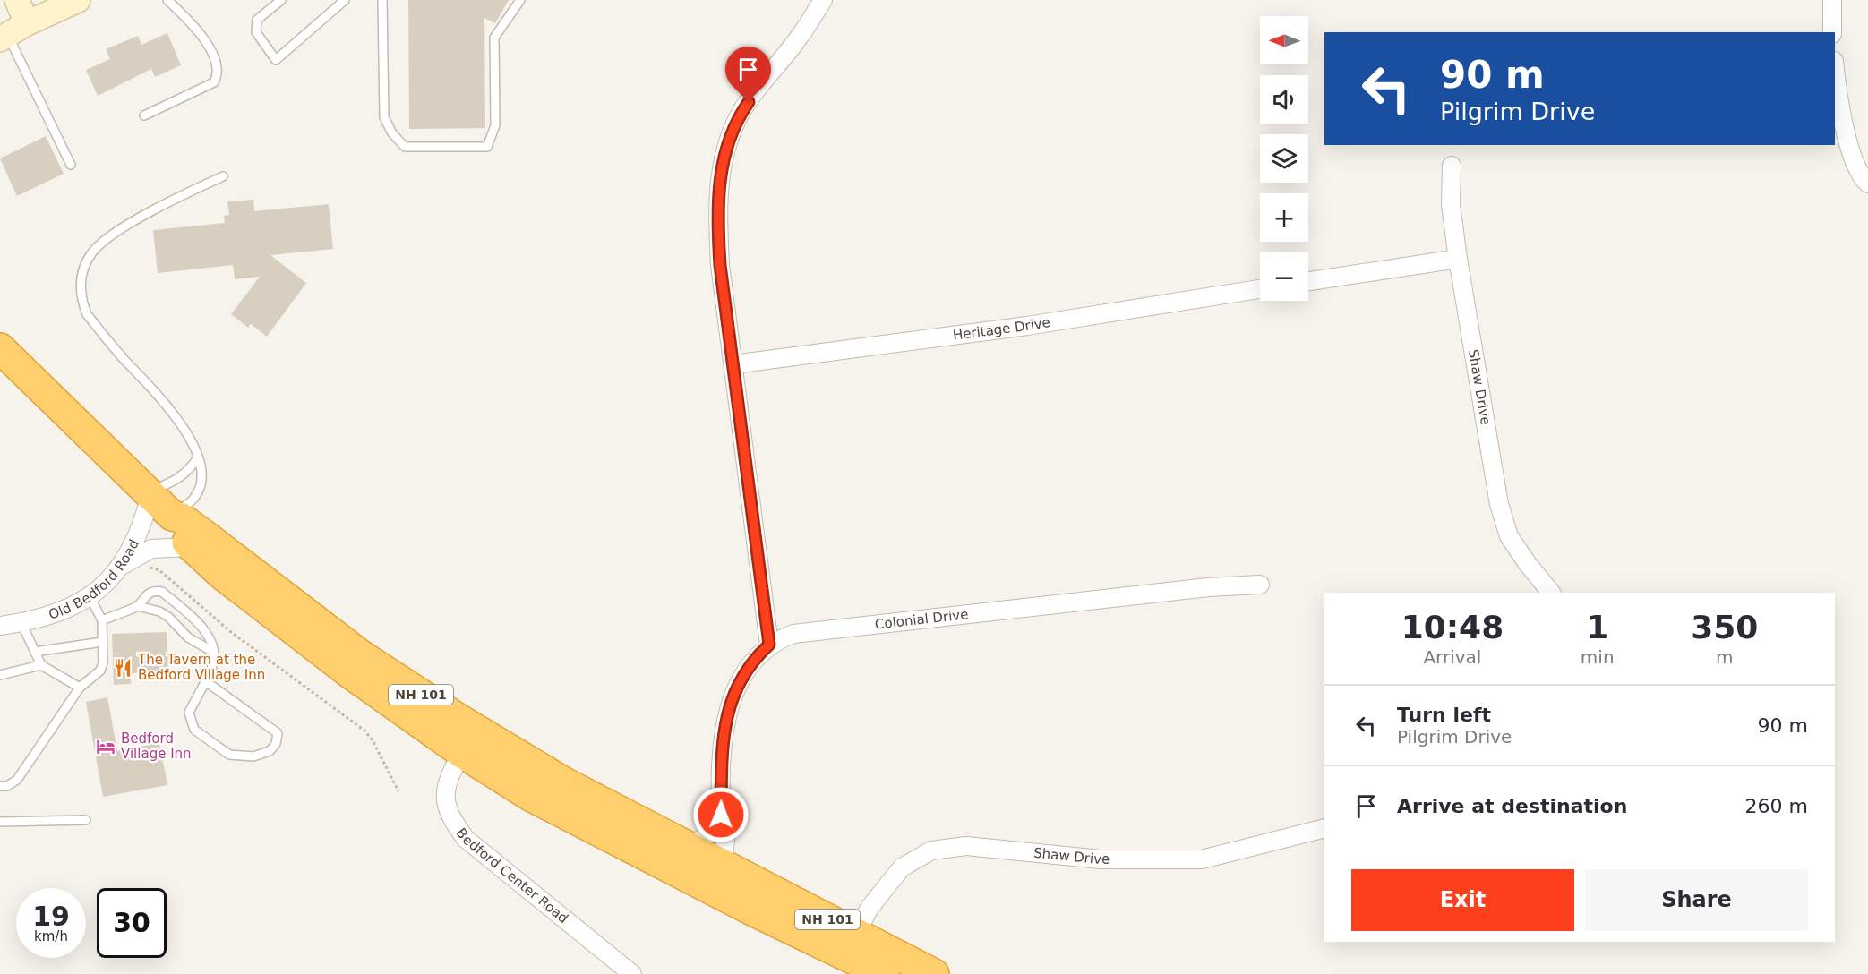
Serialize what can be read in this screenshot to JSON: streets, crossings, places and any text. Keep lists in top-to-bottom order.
{
  "streets": {
    "highway": ["NH 101"],
    "street": [
      "Heritage Drive",
      "Shaw Drive",
      "Old Bedford Road",
      "Colonial Drive",
      "Bedford Center Road"
    ]
  },
  "crossings": [
    ["Shaw Drive", "NH 101"],
    ["Old Bedford Road", "NH 101"],
    ["Colonial Drive", "NH 101"],
    ["NH 101", "Bedford Center Road"]
  ],
  "places": {
    "restaurant": ["The Tavern at the Bedford Village Inn"],
    "hotel": ["Bedford Village Inn"]
  },
  "north": "left",
  "page": {
    "map_buttons": ["+", "−"],
    "turn": ["90 m", "Pilgrim Drive"],
    "eta": [
      "10:48",
      "Arrival",
      "1",
      "min",
      "350",
      "m"
    ],
    "list": [
      {
        "name": "Turn left",
        "note": "Pilgrim Drive",
        "value": "90 m"
      },
      {
        "name": "Arrive at destination",
        "value": "260 m"
      }
    ],
    "buttons": ["Exit", "Share"],
    "speed": "19 km/h",
    "limit": "30"
  }
}
